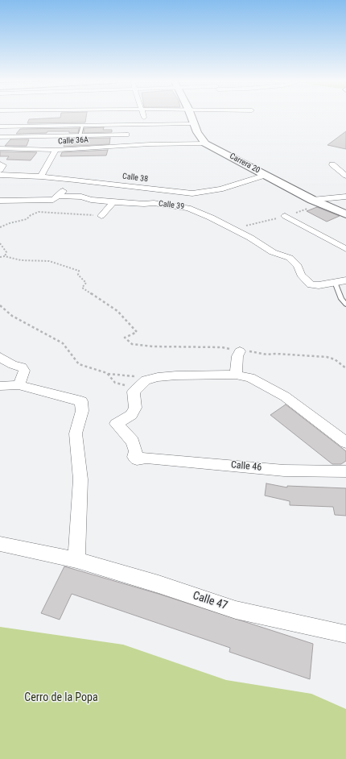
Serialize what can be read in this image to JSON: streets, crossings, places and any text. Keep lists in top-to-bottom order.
{
  "streets": {
    "main road": ["Carrera 20"],
    "street": [
      "Calle 36A",
      "Calle 38",
      "Calle 39",
      "Calle 46",
      "Calle 47"
    ]
  },
  "crossings": [
    ["Calle 36A", "Carrera 20"],
    ["Carrera 20", "Calle 38"]
  ],
  "parks": ["Cerro de la Popa"]
}
